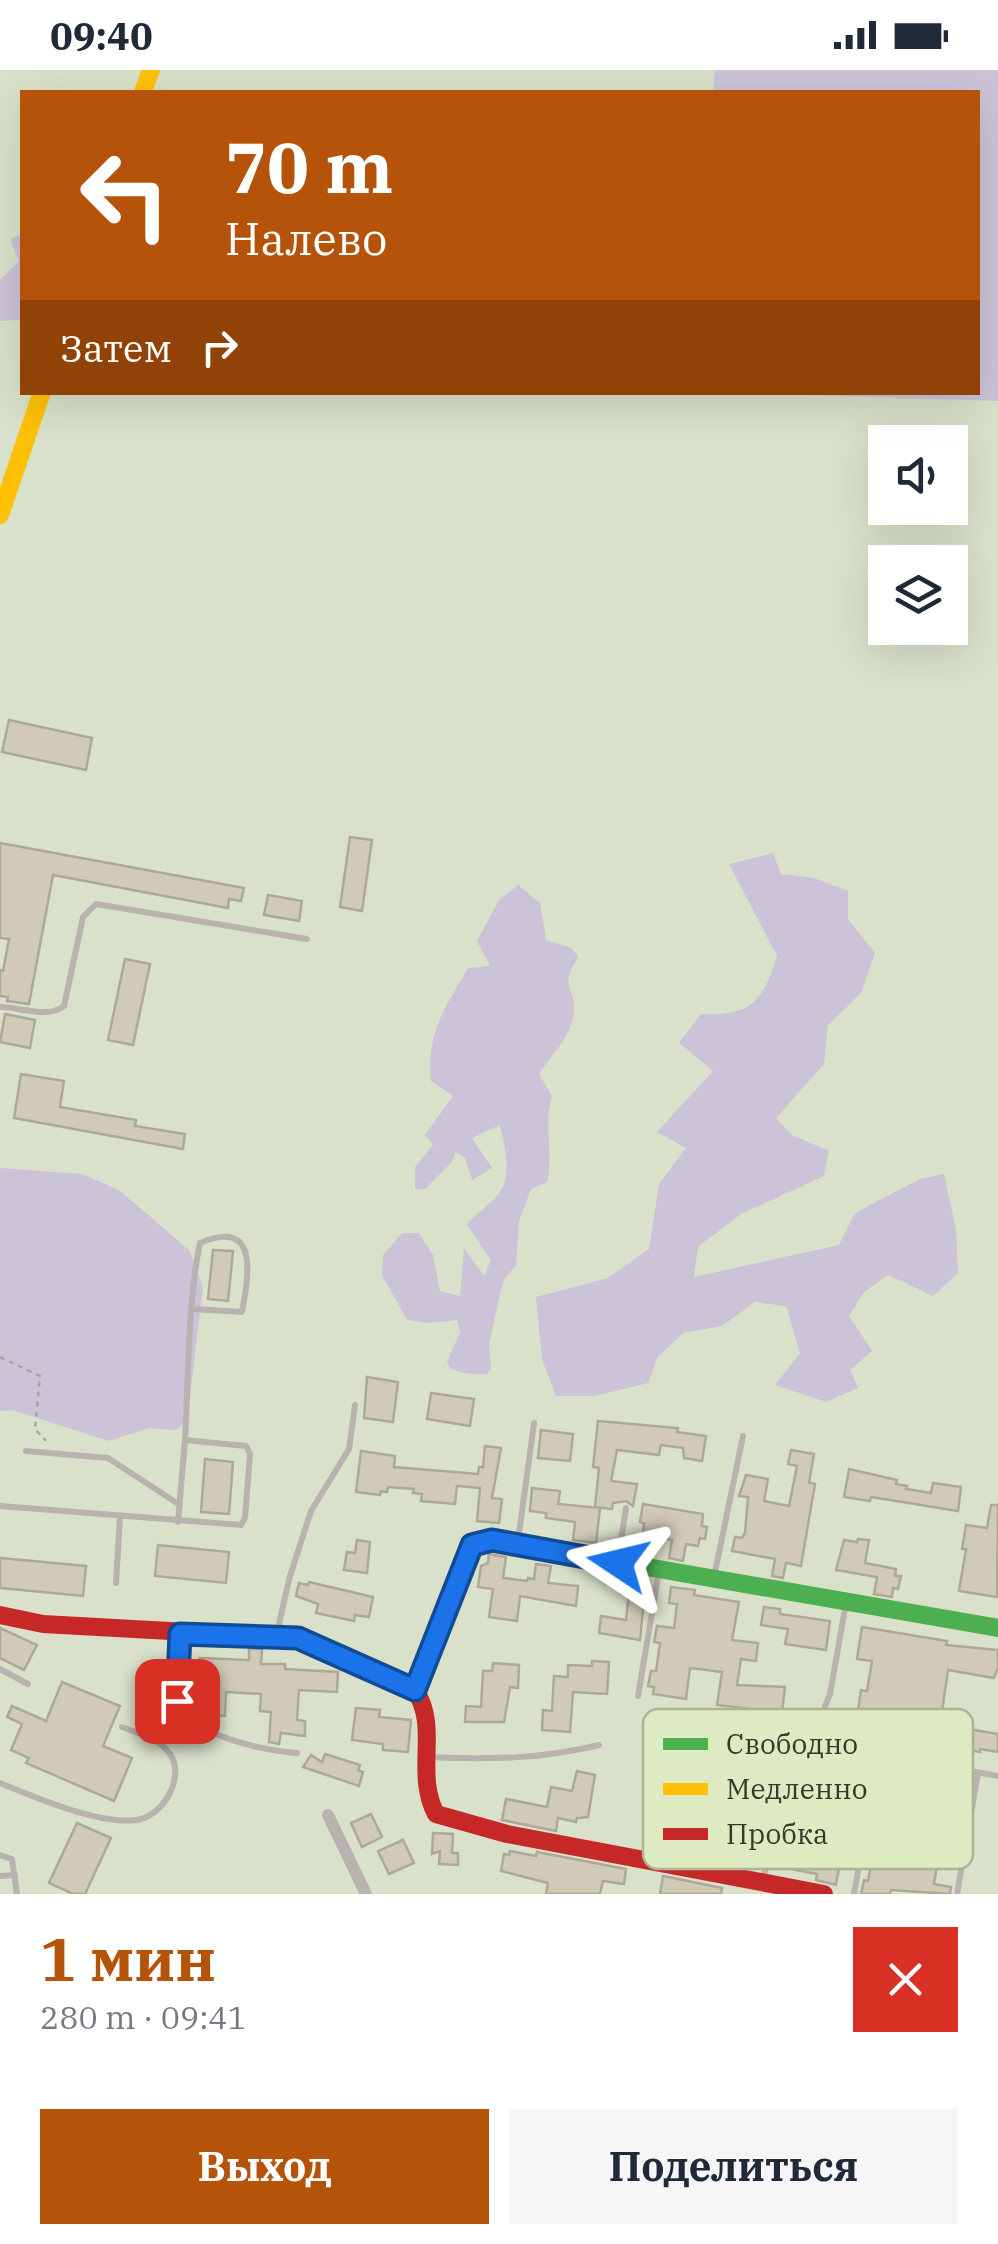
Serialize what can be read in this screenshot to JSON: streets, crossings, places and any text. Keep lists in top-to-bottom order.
{
  "legend": ["Свободно", "Медленно", "Пробка"],
  "page": {
    "status": "09:40",
    "turn": ["70 m", "Налево"],
    "then": "Затем",
    "heading": ["1 мин", "280 m · 09:41"],
    "buttons": ["Выход", "Поделиться"]
  }
}
